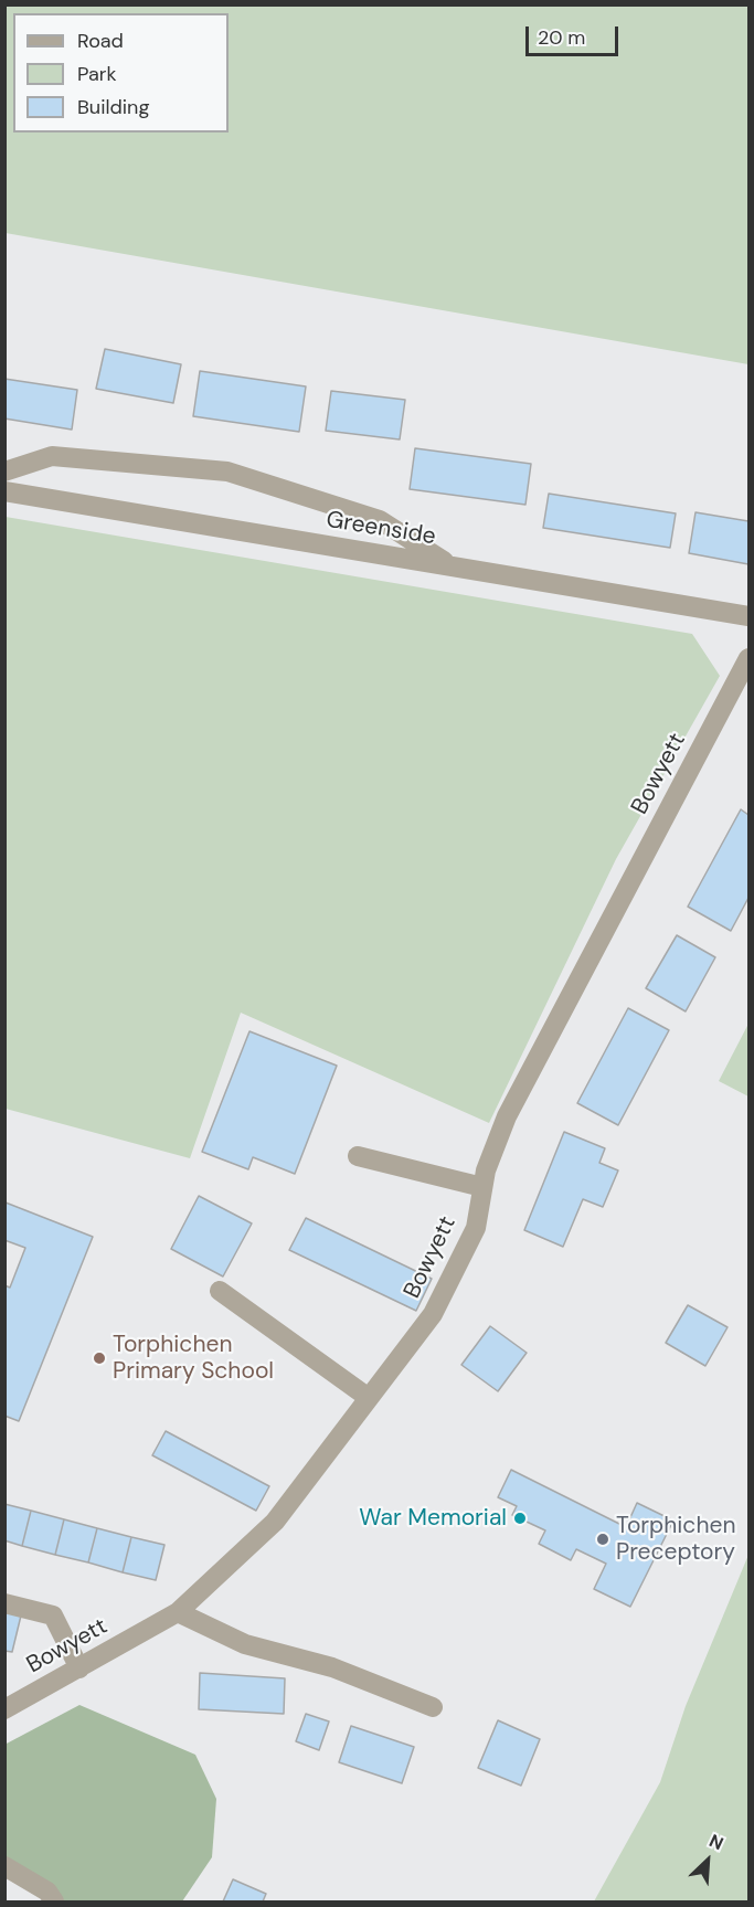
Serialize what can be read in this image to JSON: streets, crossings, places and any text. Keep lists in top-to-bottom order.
{
  "streets": {
    "street": ["Greenside", "Bowyett"]
  },
  "places": ["Torphichen Primary School", "War Memorial", "Torphichen Preceptory"],
  "legend": ["Road", "Park", "Building"],
  "scale_bar": "20 m",
  "north": "top right"
}
